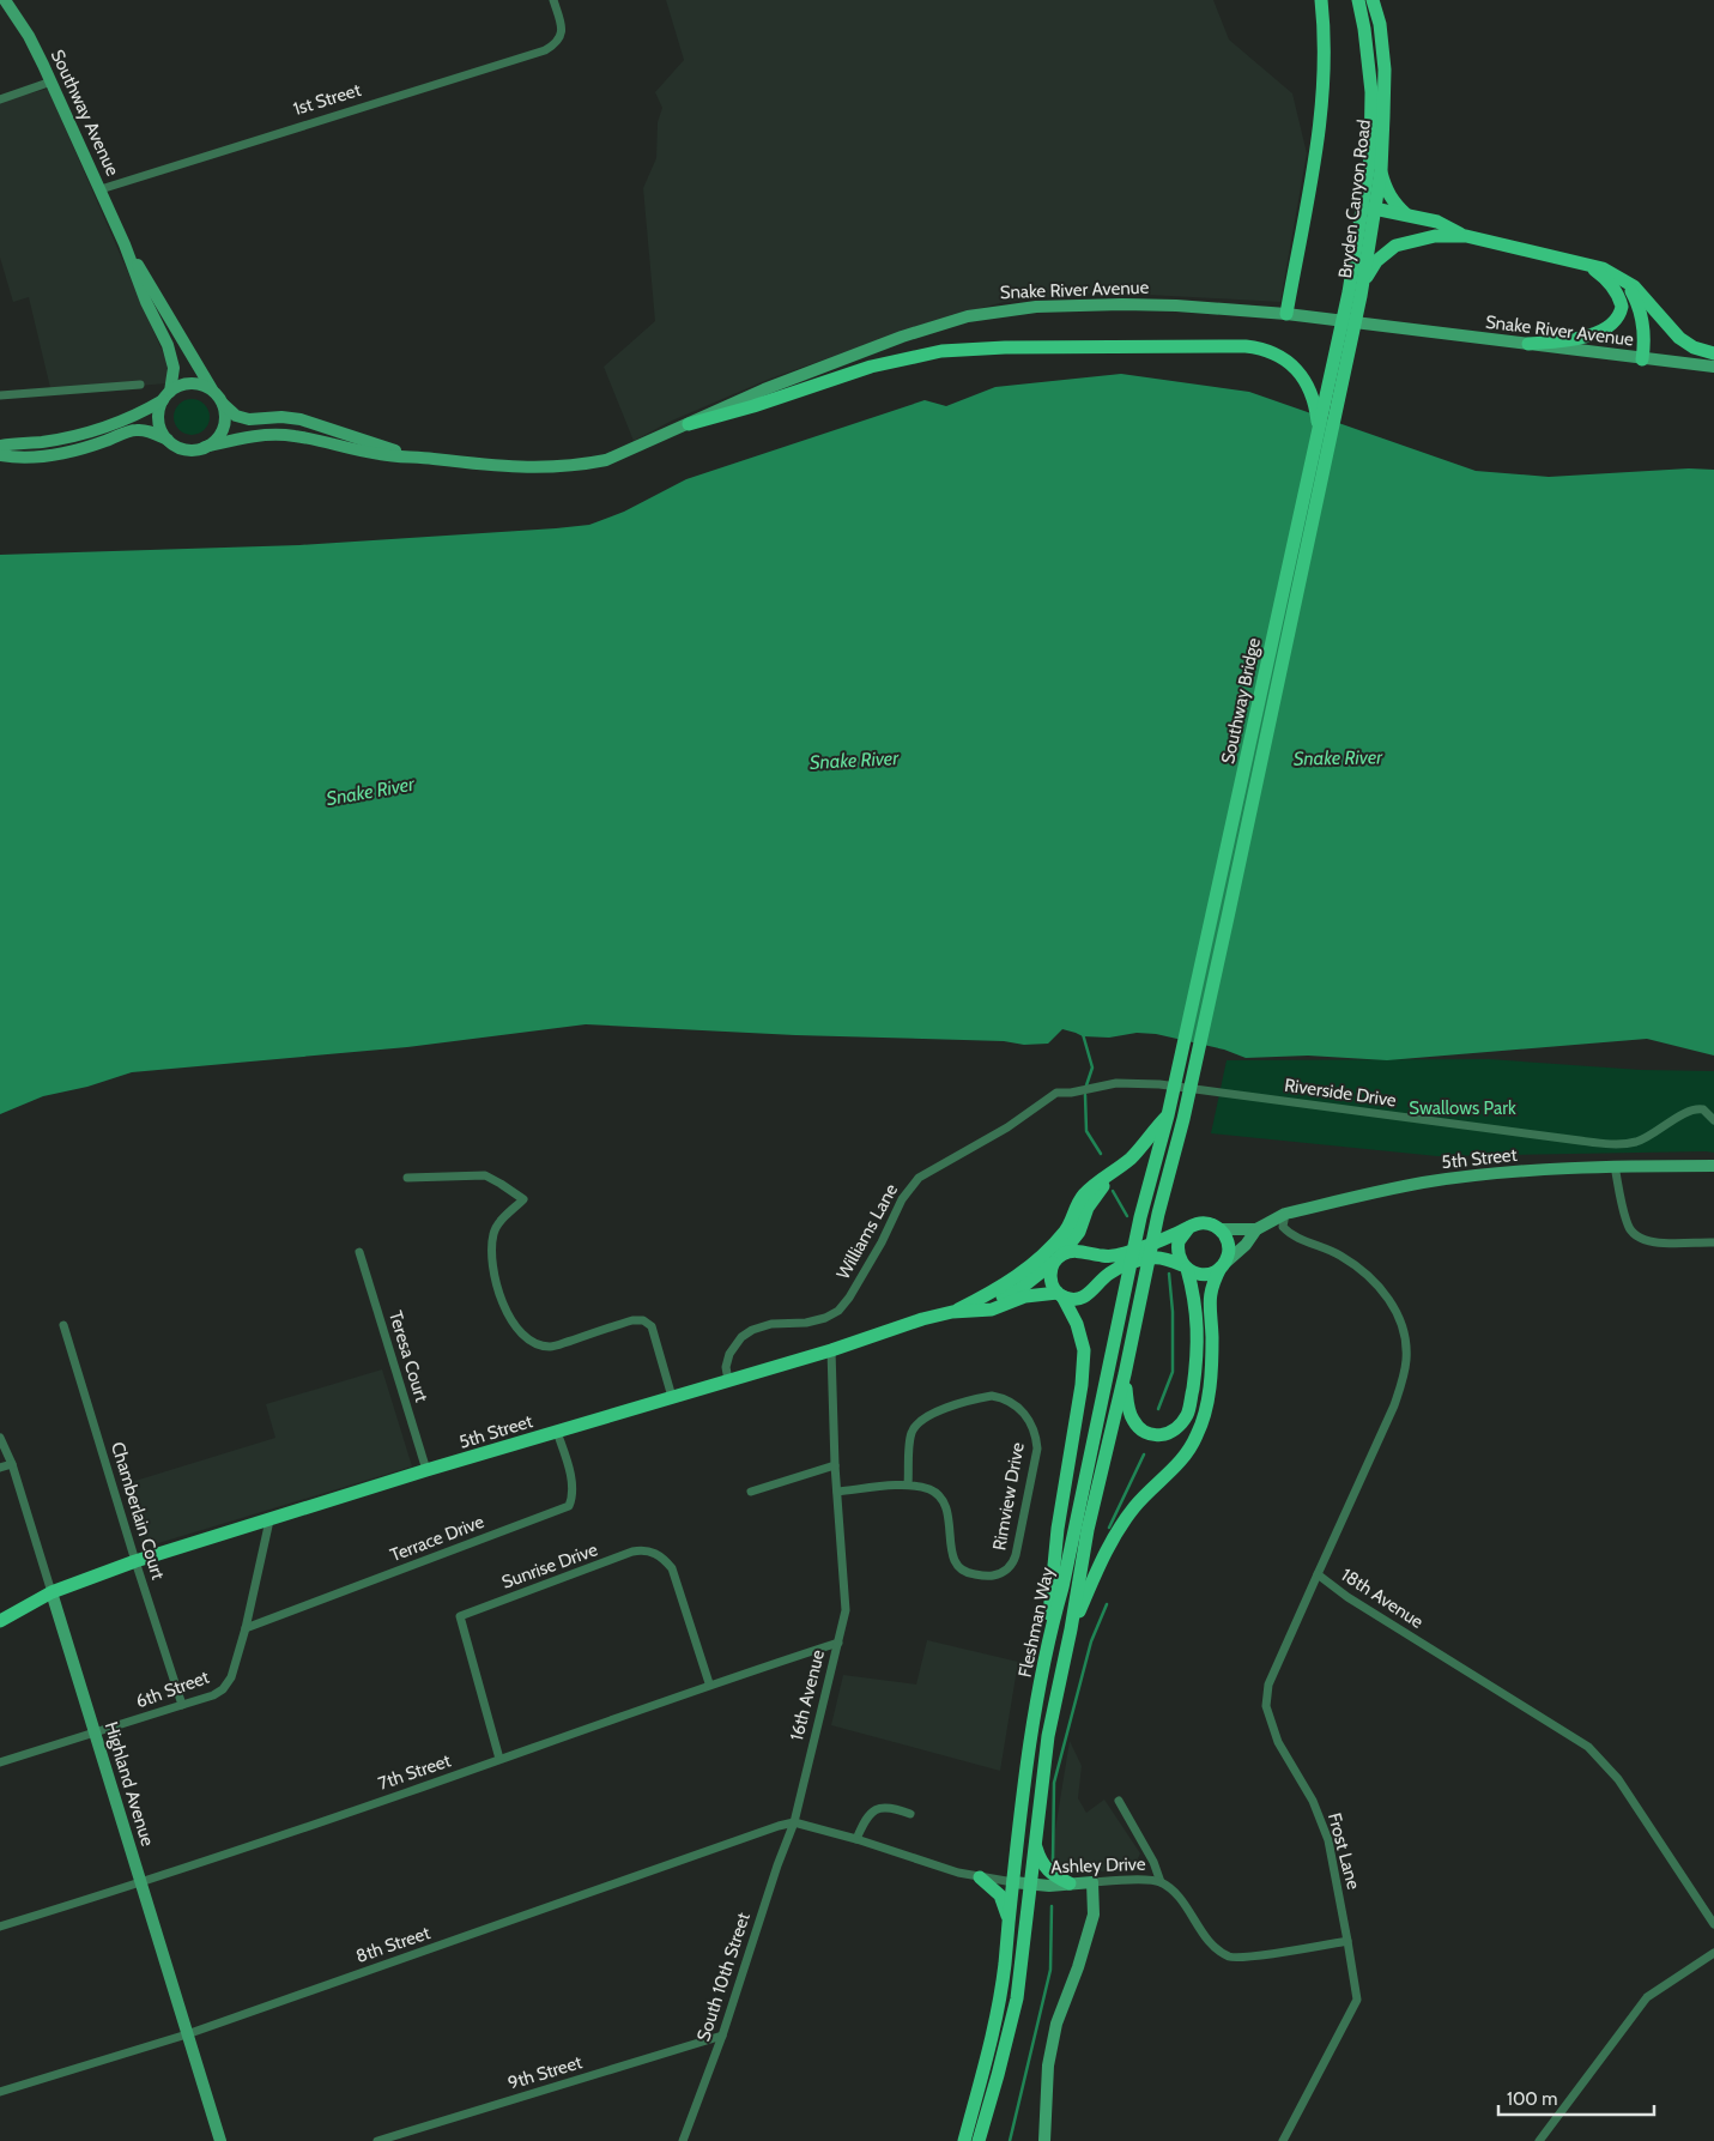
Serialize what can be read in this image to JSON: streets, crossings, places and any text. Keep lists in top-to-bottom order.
{
  "streets": {
    "main road": [
      "Southway Avenue",
      "Bryden Canyon Road",
      "Snake River Avenue",
      "Southway Bridge",
      "5th Street",
      "Fleshman Way",
      "Highland Avenue",
      "Ashley Drive"
    ],
    "street": [
      "1st Street",
      "Riverside Drive",
      "Williams Lane",
      "Teresa Court",
      "Rimview Drive",
      "Chamberlain Court",
      "Terrace Drive",
      "Sunrise Drive",
      "18th Avenue",
      "6th Street",
      "16th Avenue",
      "7th Street",
      "Frost Lane",
      "8th Street",
      "South 10th Street",
      "9th Street"
    ]
  },
  "crossings": [
    ["1st Street", "Southway Avenue"],
    ["Southway Avenue", "Snake River Avenue"],
    ["Bryden Canyon Road", "Southway Bridge"],
    ["Southway Bridge", "Fleshman Way"],
    ["Riverside Drive", "Williams Lane"],
    ["5th Street", "Williams Lane"],
    ["5th Street", "Teresa Court"],
    ["5th Street", "Chamberlain Court"],
    ["5th Street", "Terrace Drive"],
    ["5th Street", "18th Avenue"],
    ["5th Street", "6th Street"],
    ["5th Street", "16th Avenue"],
    ["5th Street", "Highland Avenue"],
    ["Rimview Drive", "16th Avenue"],
    ["Chamberlain Court", "6th Street"],
    ["Terrace Drive", "6th Street"],
    ["Sunrise Drive", "7th Street"],
    ["18th Avenue", "Frost Lane"],
    ["Fleshman Way", "Ashley Drive"],
    ["6th Street", "Highland Avenue"],
    ["16th Avenue", "7th Street"],
    ["16th Avenue", "8th Street"],
    ["16th Avenue", "South 10th Street"],
    ["7th Street", "Highland Avenue"],
    ["Highland Avenue", "8th Street"],
    ["Frost Lane", "Ashley Drive"],
    ["8th Street", "South 10th Street"],
    ["South 10th Street", "9th Street"]
  ],
  "water": ["Snake River"],
  "parks": ["Swallows Park"],
  "scale_bar": "100 m"
}
